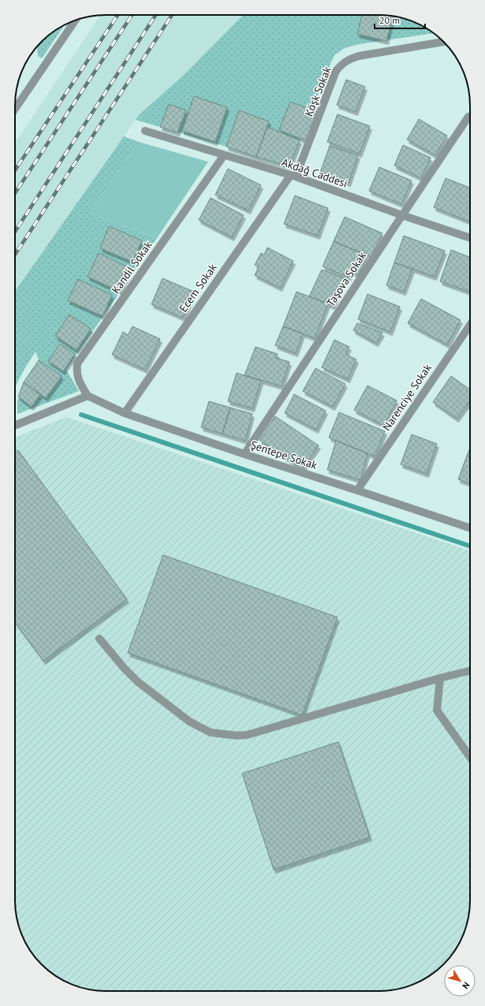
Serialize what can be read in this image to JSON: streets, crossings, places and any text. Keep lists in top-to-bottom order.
{
  "streets": {
    "street": [
      "Köşk Sokak",
      "Akdağ Caddesi",
      "Kandil Sokak",
      "Taşova Sokak",
      "Ecem Sokak",
      "Narenciye Sokak",
      "Şentepe Sokak"
    ]
  },
  "crossings": [
    ["Köşk Sokak", "Akdağ Caddesi"],
    ["Köşk Sokak", "Ecem Sokak"],
    ["Akdağ Caddesi", "Kandil Sokak"],
    ["Akdağ Caddesi", "Taşova Sokak"],
    ["Akdağ Caddesi", "Ecem Sokak"],
    ["Kandil Sokak", "Şentepe Sokak"],
    ["Taşova Sokak", "Şentepe Sokak"],
    ["Ecem Sokak", "Şentepe Sokak"],
    ["Narenciye Sokak", "Şentepe Sokak"]
  ],
  "scale_bar": "20 m",
  "north": "bottom right"
}
